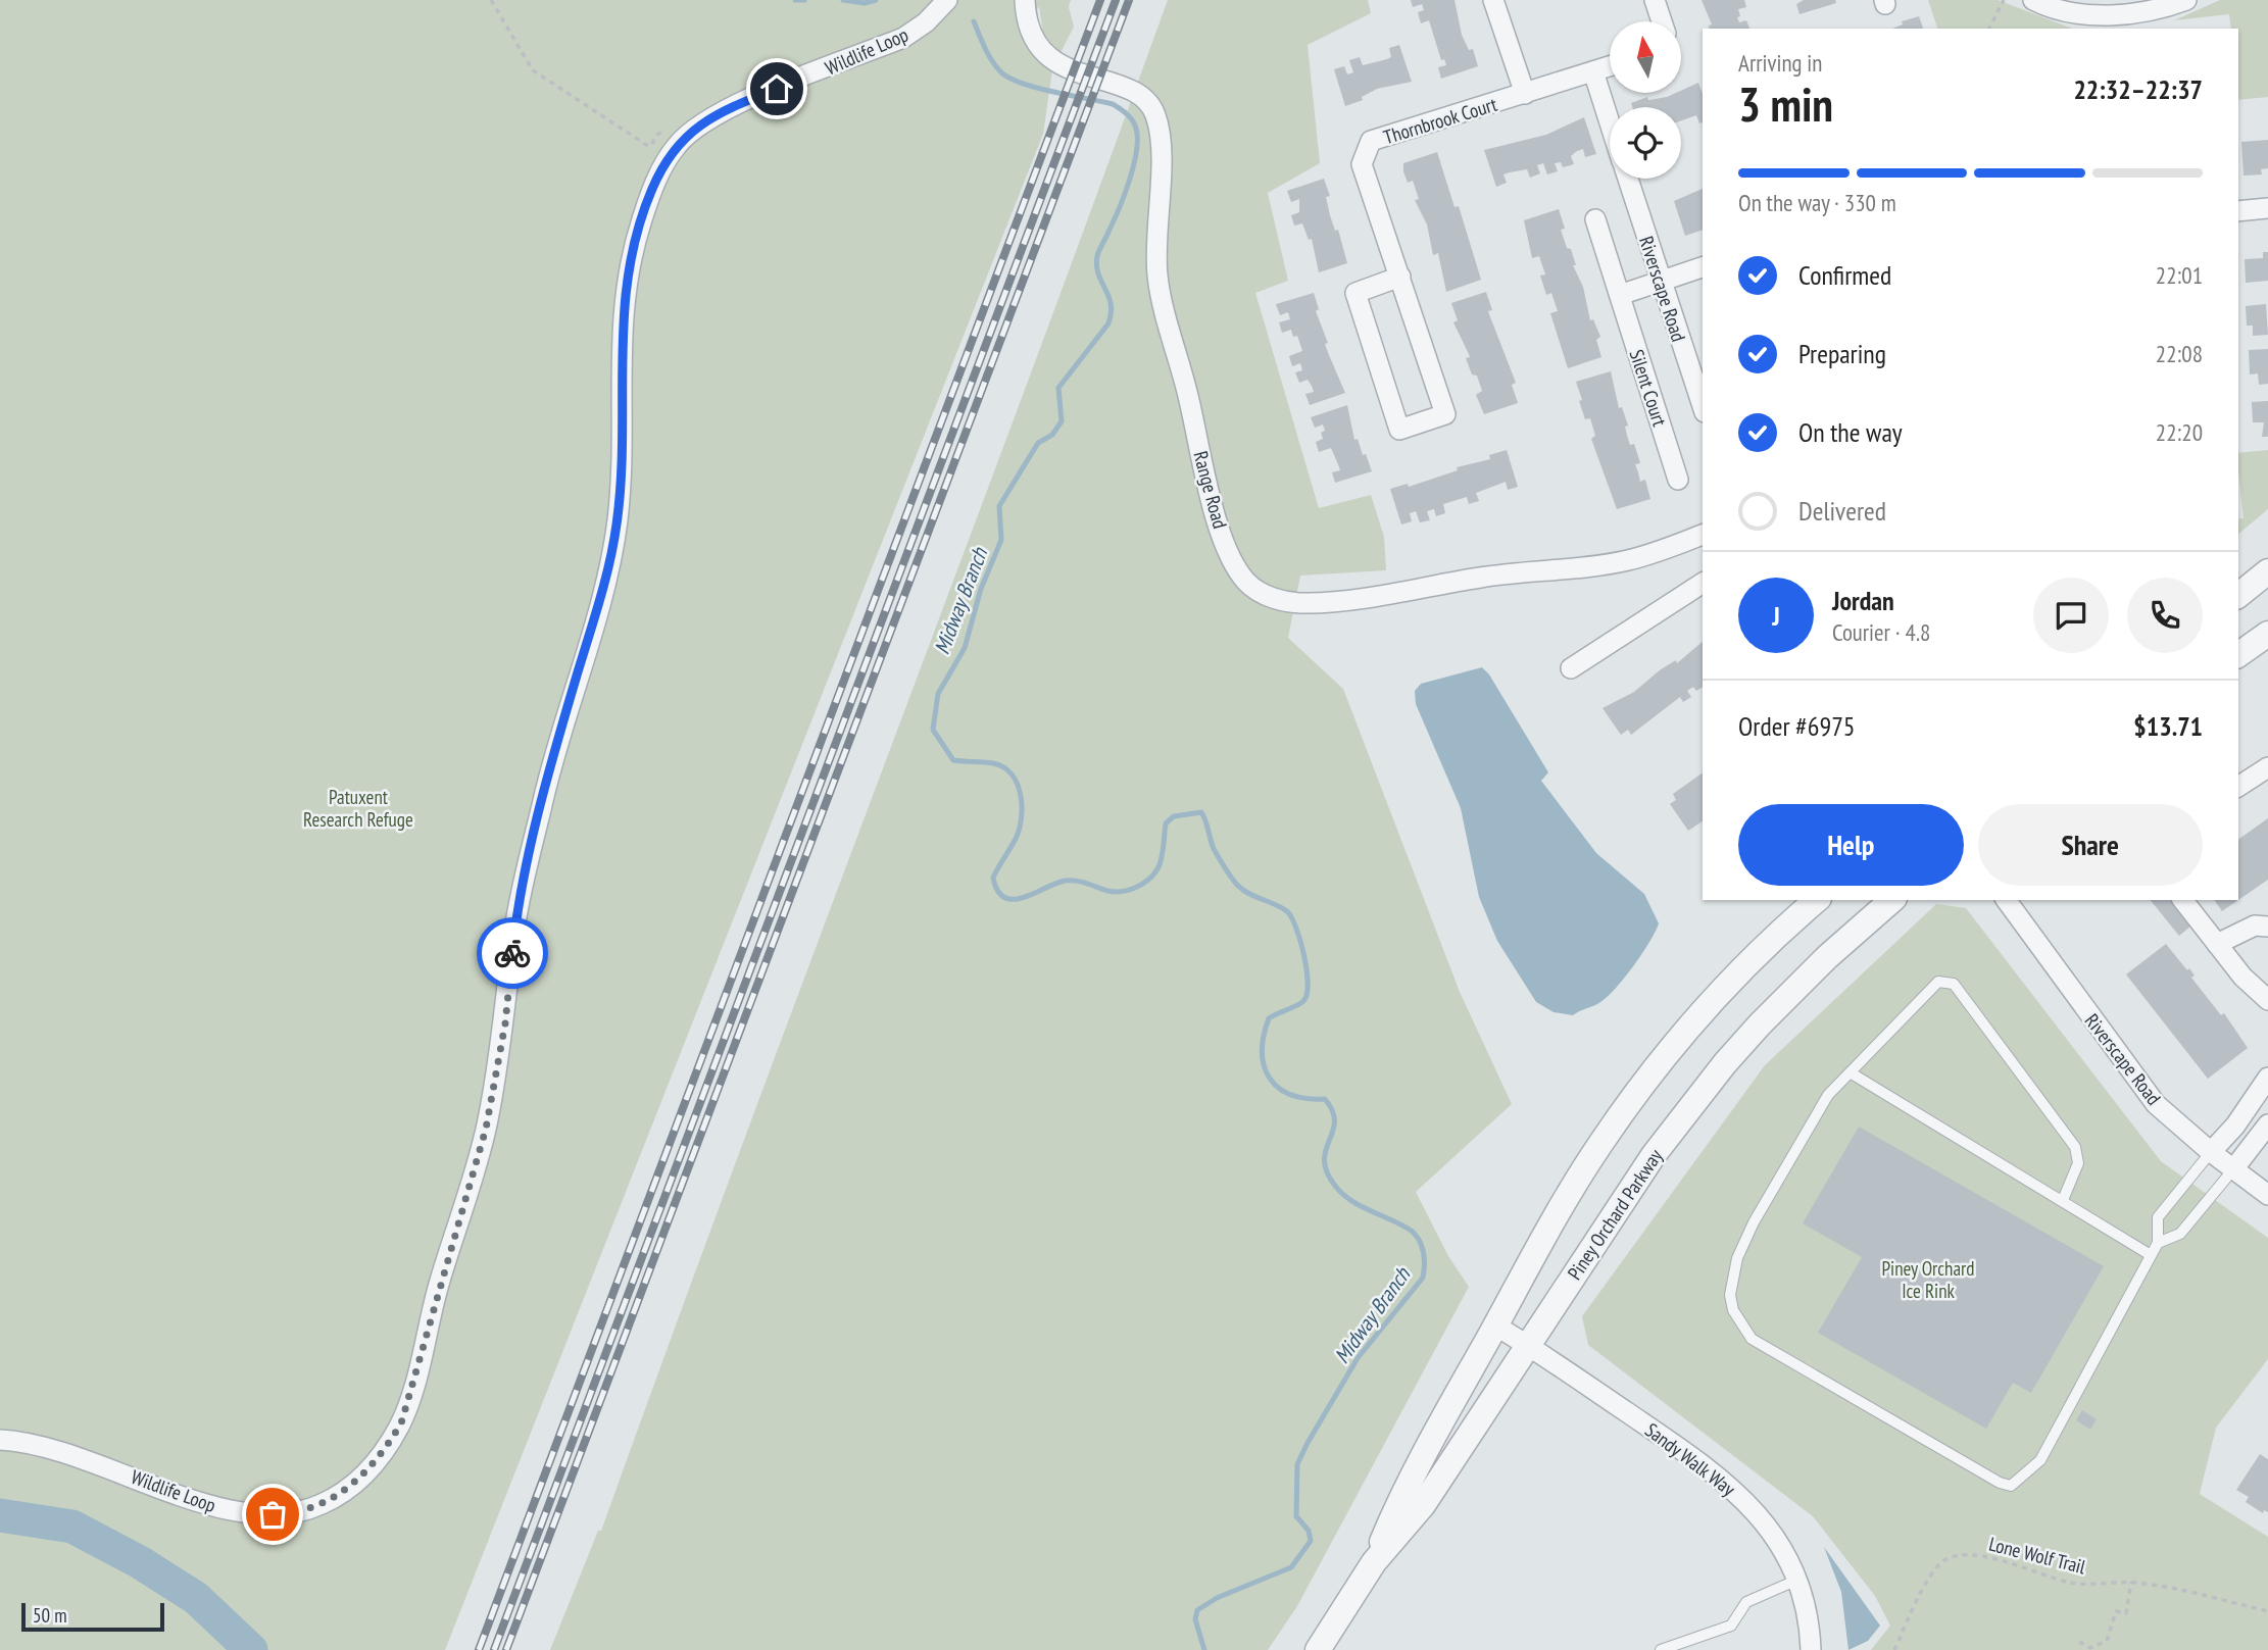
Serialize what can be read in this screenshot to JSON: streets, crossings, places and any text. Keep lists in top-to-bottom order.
{
  "streets": {
    "street": [
      "Wildlife Loop",
      "Thornbrook Court",
      "Riverscape Road",
      "Silent Court",
      "Range Road",
      "Piney Orchard Parkway",
      "Sandy Walk Way"
    ],
    "path": ["Lone Wolf Trail"]
  },
  "crossings": [
    ["Piney Orchard Parkway", "Sandy Walk Way"]
  ],
  "water": ["Midway Branch"],
  "parks": ["Patuxent Research Refuge", "Piney Orchard Ice Rink"],
  "scale_bar": "50 m",
  "north": "top",
  "page": {
    "heading": ["3 min", "Arriving in", "22:32–22:37"],
    "panel": [
      "Jordan",
      "Courier · 4.8",
      "Order #6975",
      "$13.71"
    ],
    "bar": "On the way · 330 m",
    "list": [
      ["Confirmed", "22:01"],
      ["Preparing", "22:08"],
      ["On the way", "22:20"],
      "Delivered"
    ],
    "round": "J",
    "buttons": ["Help", "Share"],
    "scale": "50 m"
  }
}
